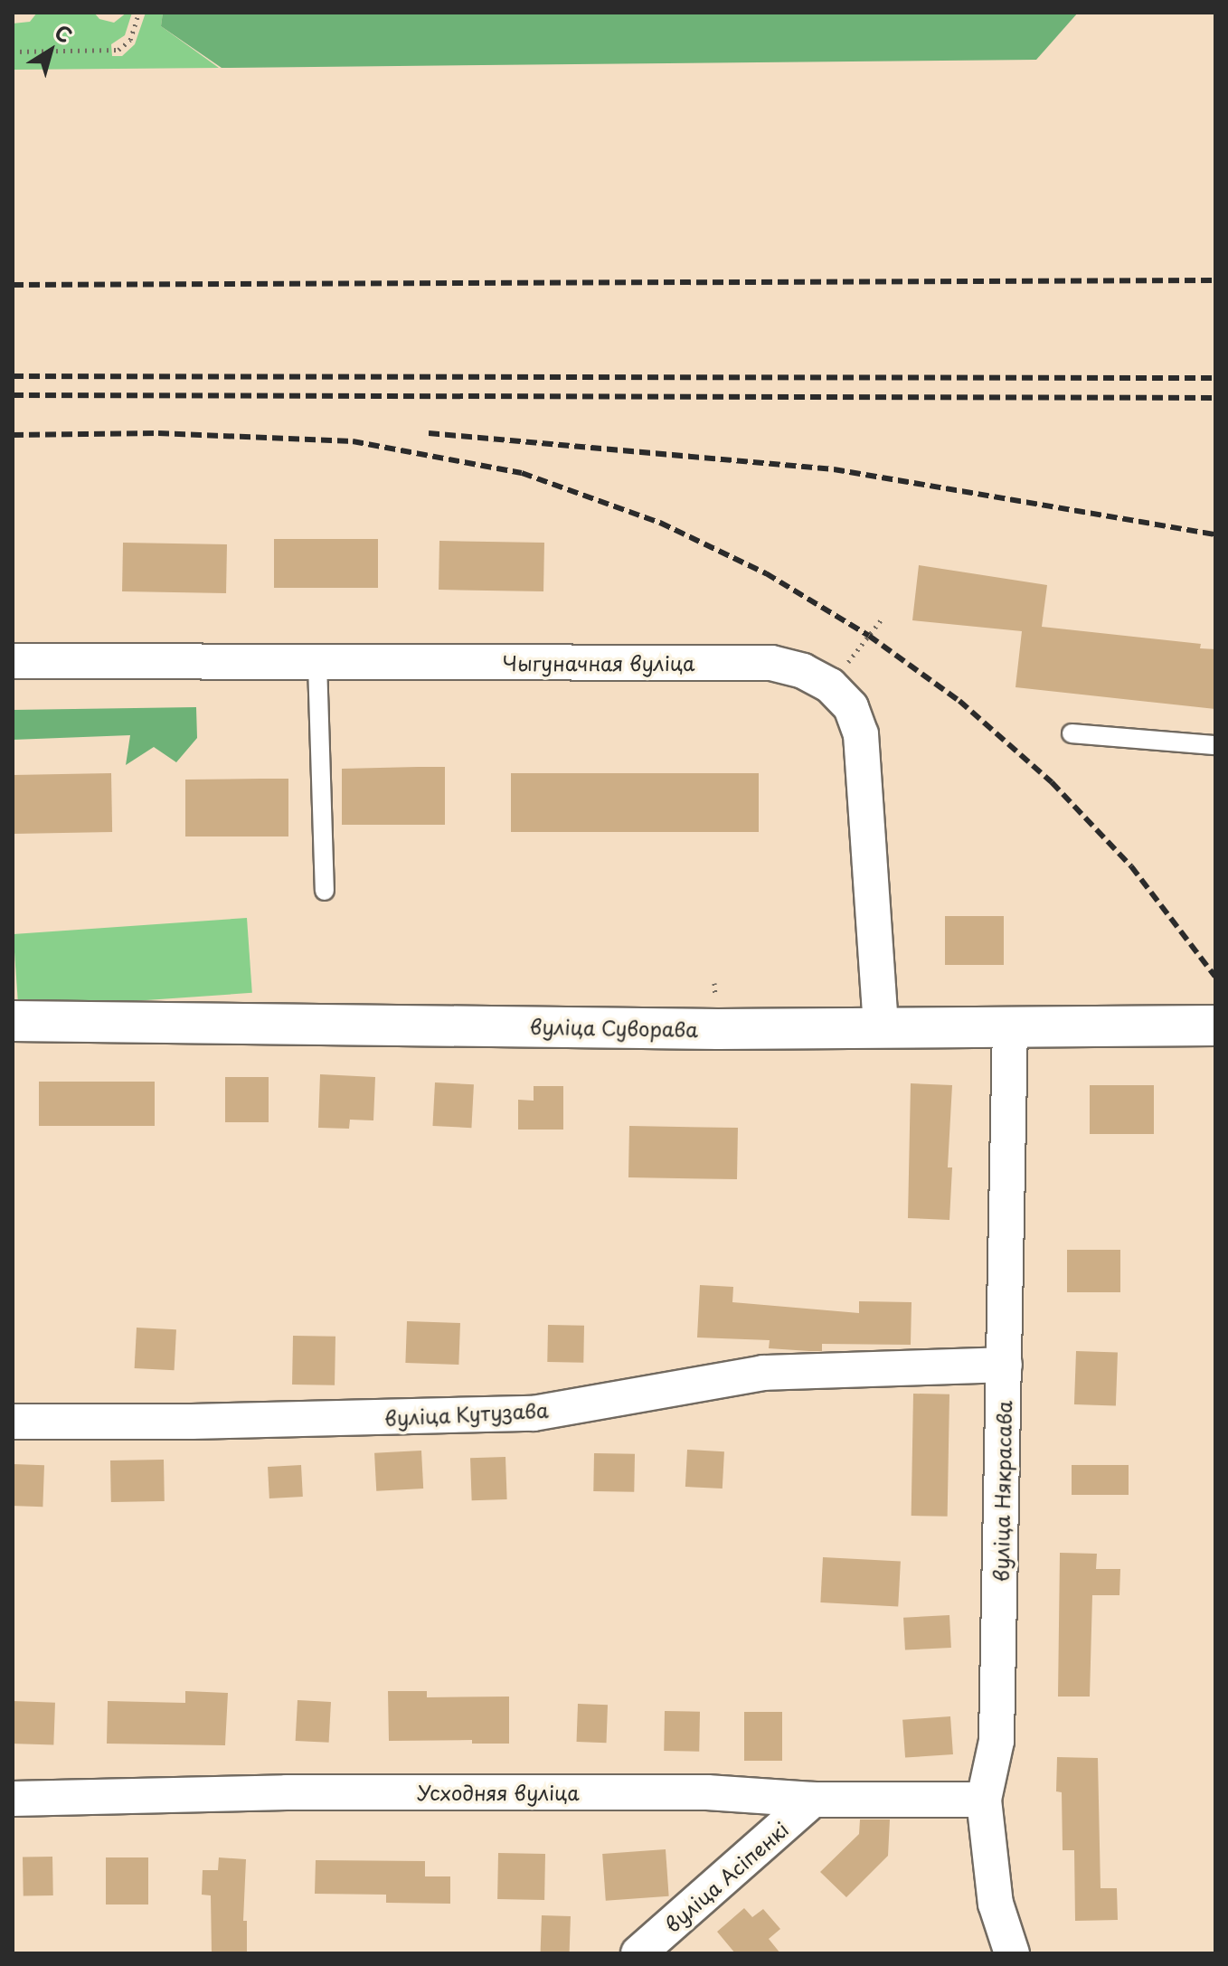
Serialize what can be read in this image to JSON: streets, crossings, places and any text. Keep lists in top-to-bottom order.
{
  "streets": {
    "street": [
      "Чыгуначная вуліца",
      "вуліца Суворава",
      "вуліца Кутузава",
      "вуліца Някрасава",
      "Усходняя вуліца",
      "вуліца Асіпенкі"
    ]
  },
  "crossings": [
    ["Чыгуначная вуліца", "вуліца Суворава"],
    ["вуліца Суворава", "вуліца Някрасава"],
    ["вуліца Кутузава", "вуліца Някрасава"],
    ["вуліца Някрасава", "Усходняя вуліца"],
    ["Усходняя вуліца", "вуліца Асіпенкі"]
  ],
  "north": "top right"
}
